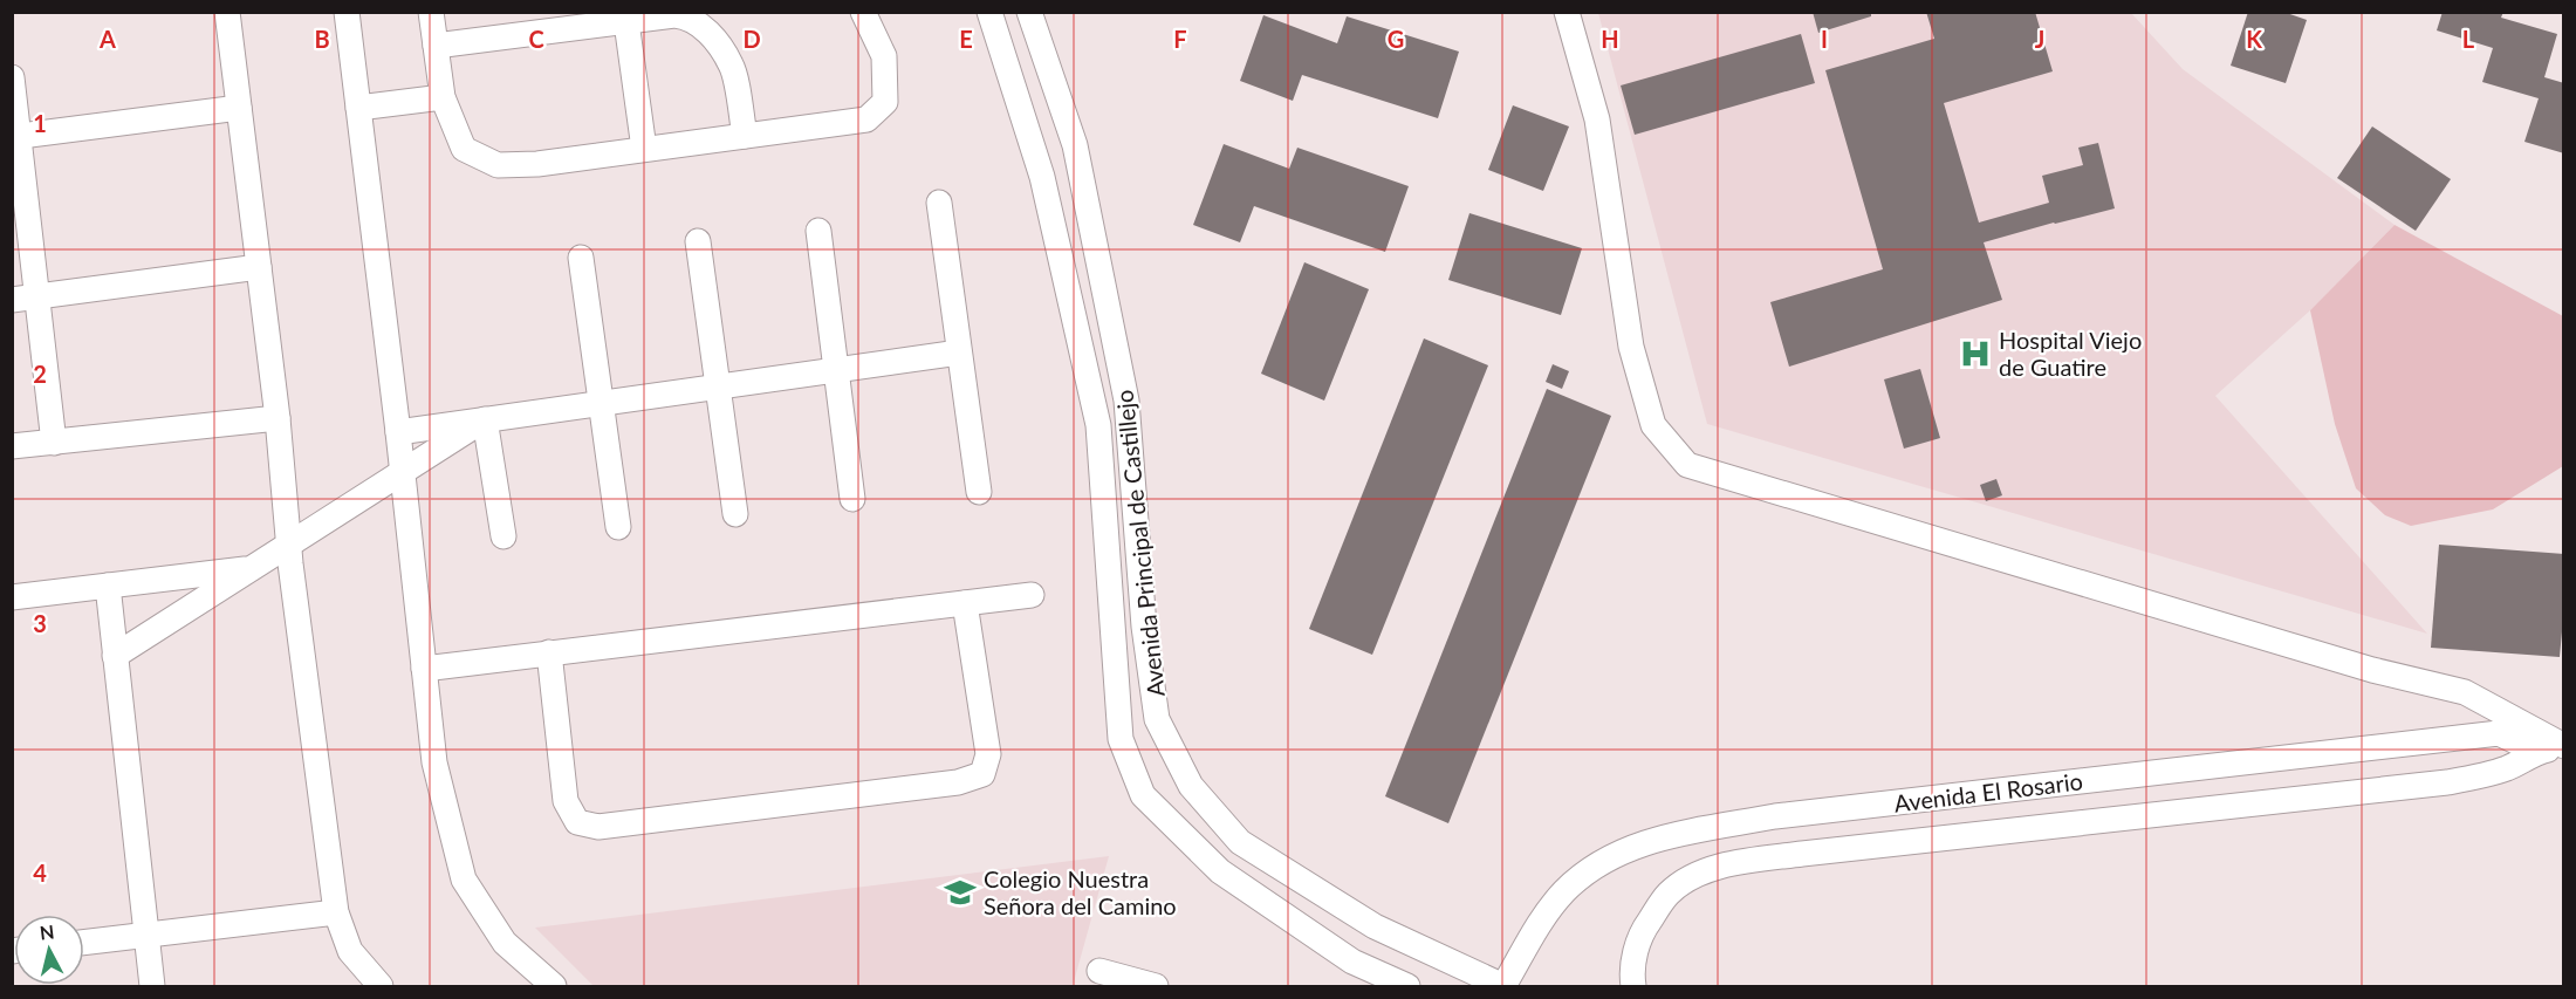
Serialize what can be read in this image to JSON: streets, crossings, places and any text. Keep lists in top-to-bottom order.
{
  "streets": {
    "street": ["Avenida Principal de Castillejo", "Avenida El Rosario"]
  },
  "crossings": [
    ["Avenida Principal de Castillejo", "Avenida El Rosario"]
  ],
  "places": {
    "hospital": ["Hospital Viejo de Guatire"],
    "school or university": ["Colegio Nuestra Señora del Camino"]
  },
  "north": "top",
  "grid": {
    "columns": [
      "A",
      "B",
      "C",
      "D",
      "E",
      "F",
      "G",
      "H",
      "I",
      "J",
      "K",
      "L"
    ],
    "rows": [
      "1",
      "2",
      "3",
      "4"
    ]
  }
}
